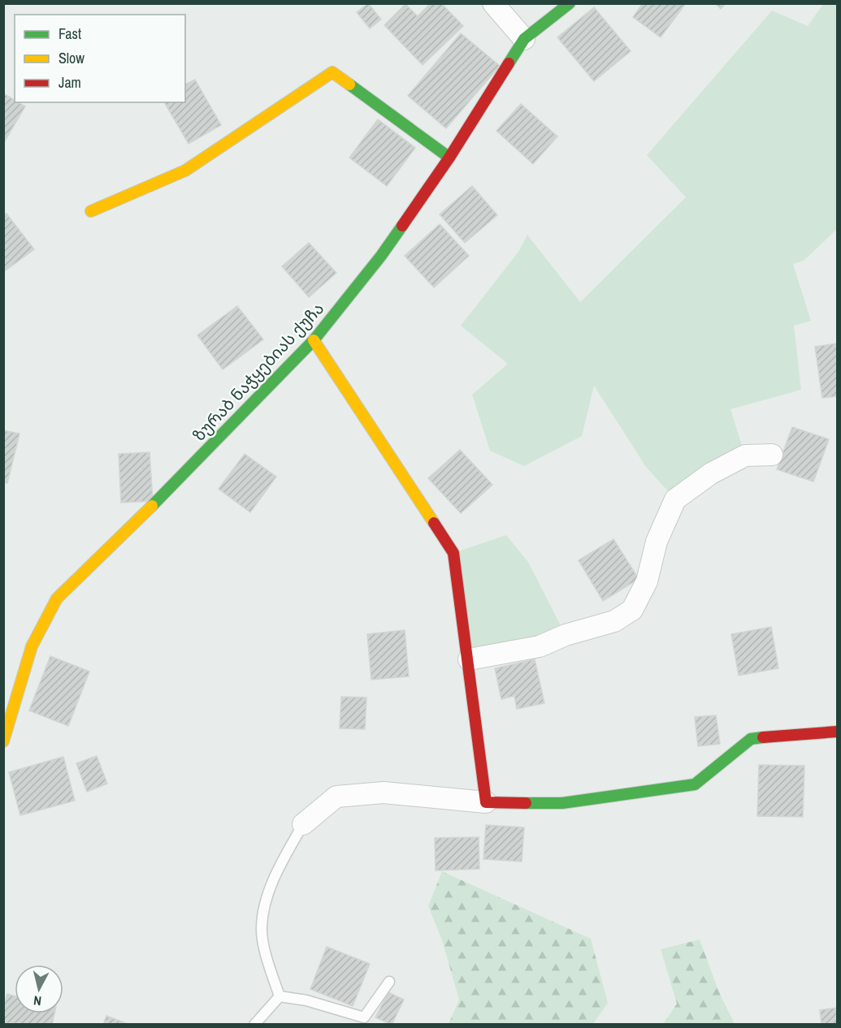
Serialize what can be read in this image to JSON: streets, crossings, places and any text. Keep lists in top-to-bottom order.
{
  "streets": {
    "street": ["ზურაბ ნაჭყებიას ქუჩა"]
  },
  "legend": ["Fast", "Slow", "Jam"],
  "north": "bottom"
}
